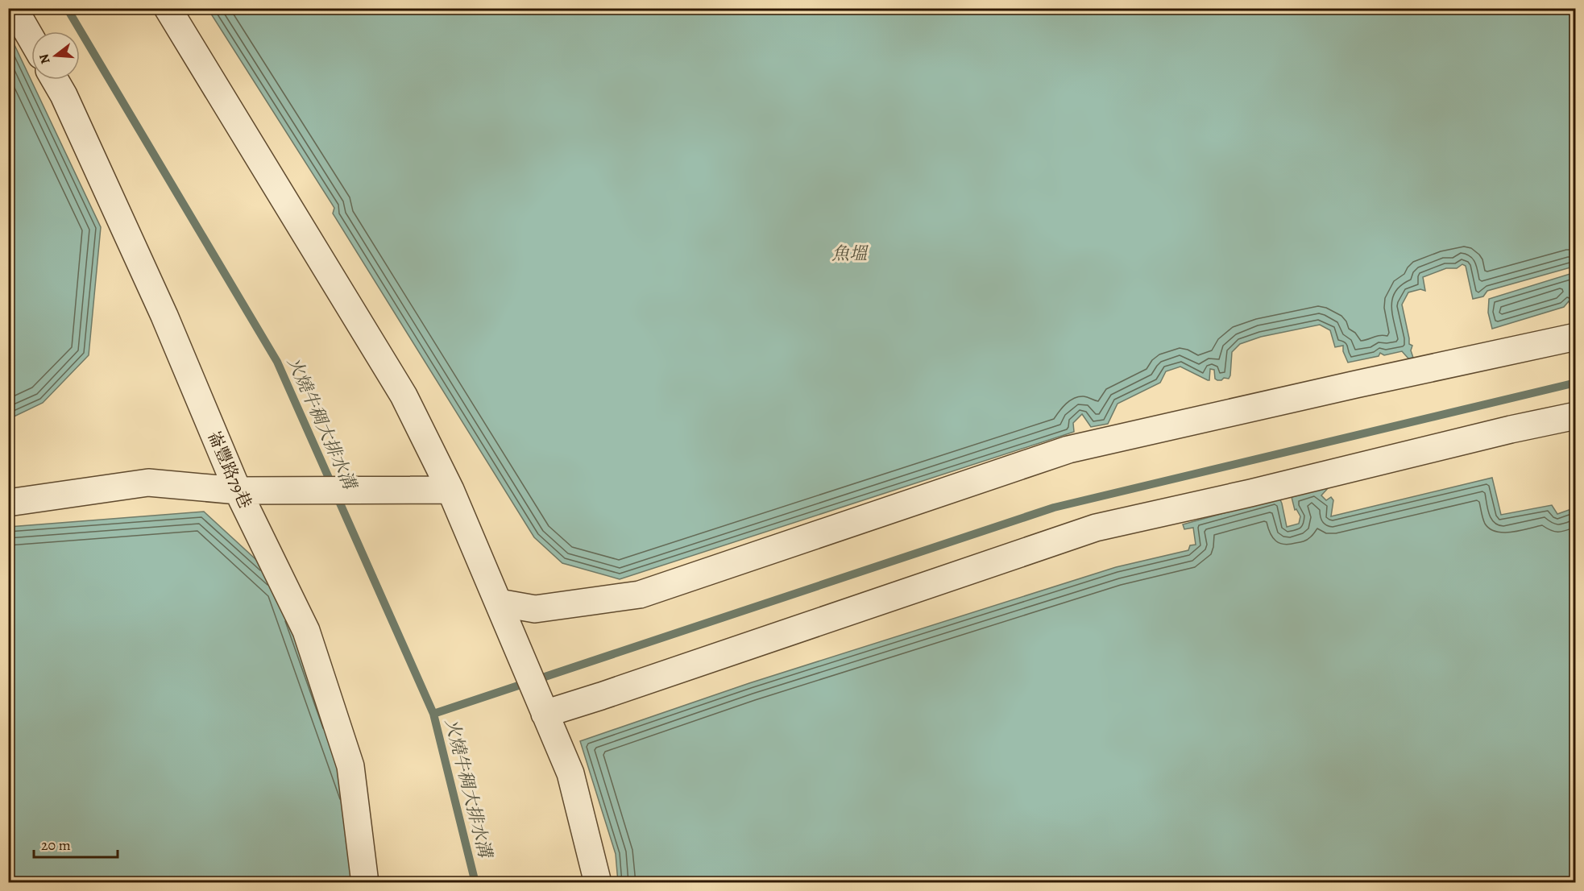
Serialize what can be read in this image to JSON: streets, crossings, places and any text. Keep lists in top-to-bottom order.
{
  "streets": {
    "street": ["崙豐路79巷"]
  },
  "water": ["魚塭", "火燒牛稠大排水溝"],
  "scale_bar": "20 m",
  "north": "left"
}
